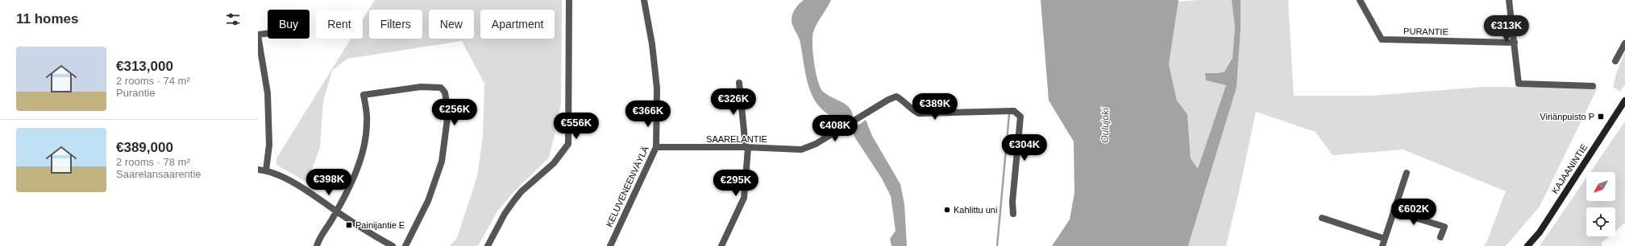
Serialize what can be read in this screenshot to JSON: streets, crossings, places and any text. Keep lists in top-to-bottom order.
{
  "streets": {
    "main road": ["KAJAANINTIE"],
    "street": ["PURANTIE", "SAARELANTIE", "KELUVENEENVÄYLÄ"]
  },
  "crossings": [
    ["SAARELANTIE", "KELUVENEENVÄYLÄ"]
  ],
  "water": ["Oulujoki"],
  "places": {
    "transit": ["Viriänpuisto P", "Painijantie E"],
    "other": ["Kahlittu uni"]
  },
  "north": "bottom left",
  "page": {
    "heading": "11 homes",
    "chip": [
      "Buy",
      "Rent",
      "Filters",
      "New",
      "Apartment"
    ],
    "price": [
      "€313K",
      "€326K",
      "€389K",
      "€256K",
      "€366K",
      "€556K",
      "€408K",
      "€304K",
      "€398K",
      "€295K",
      "€602K"
    ],
    "list": [
      {
        "name": "€313,000",
        "note": "2 rooms · 74 m² · Purantie"
      },
      {
        "name": "€389,000",
        "note": "2 rooms · 78 m² · Saarelansaarentie"
      }
    ]
  }
}
